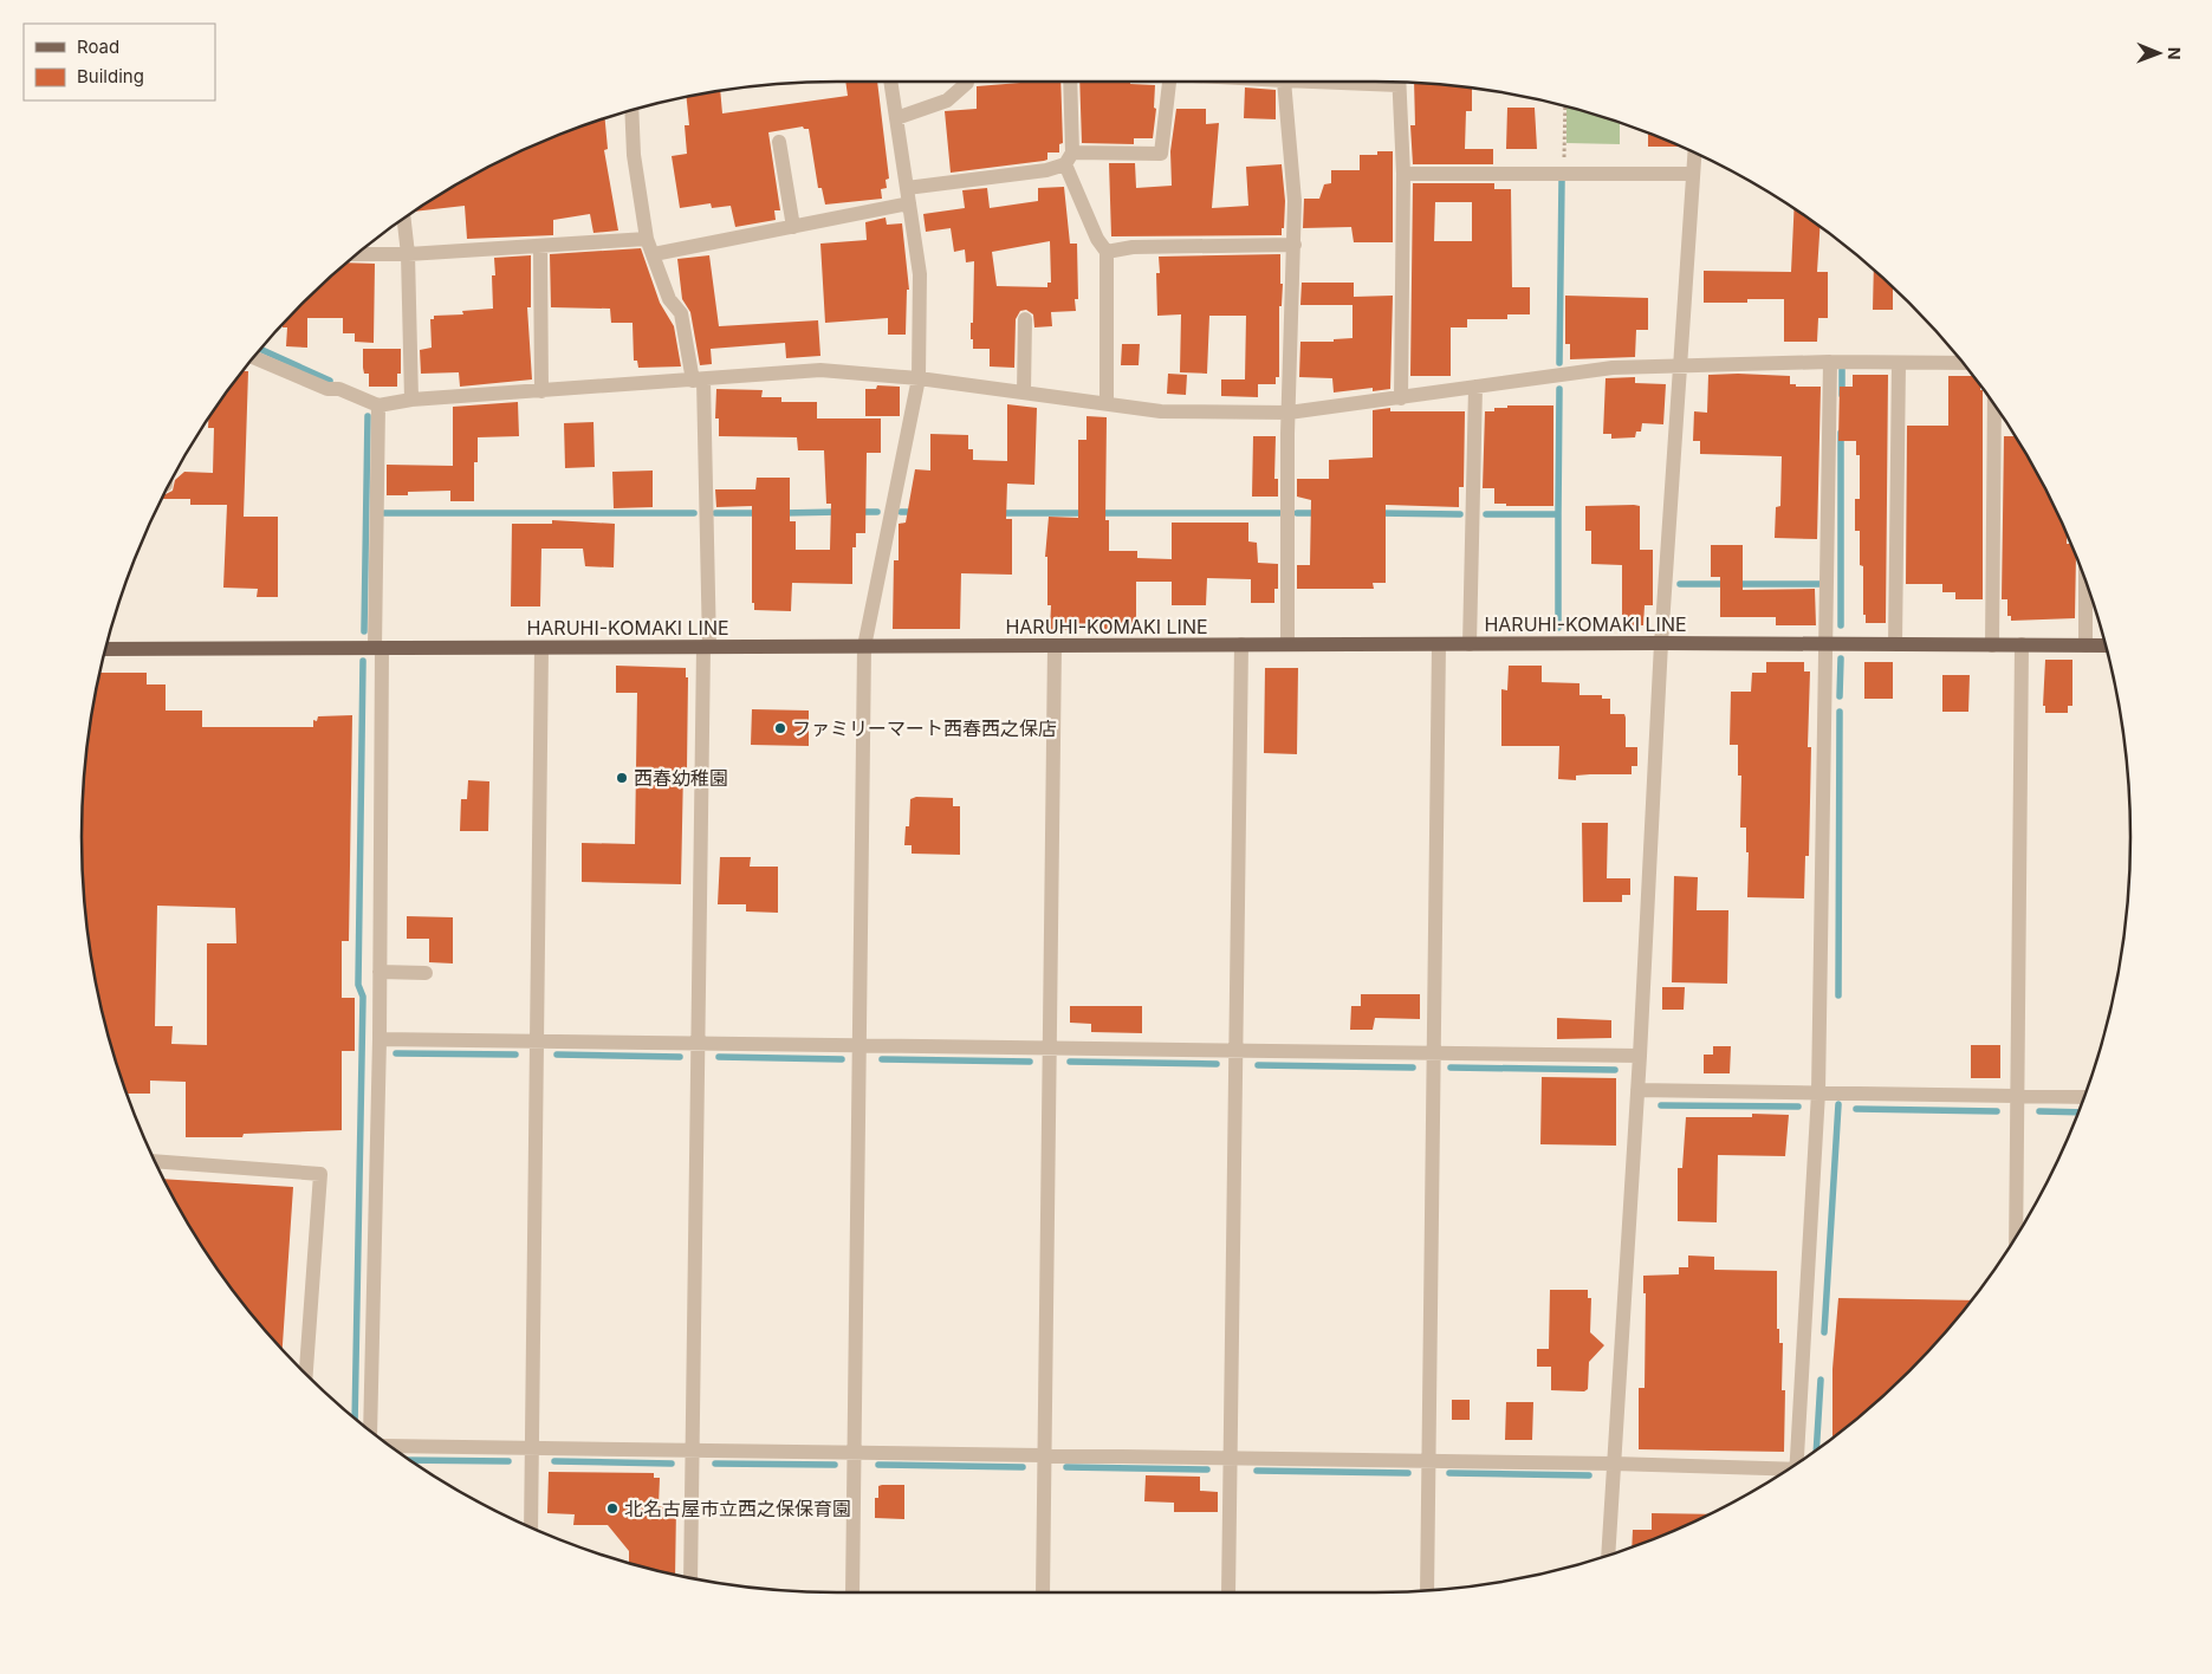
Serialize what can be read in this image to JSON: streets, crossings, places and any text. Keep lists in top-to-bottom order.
{
  "streets": {
    "main road": ["HARUHI-KOMAKI LINE"]
  },
  "places": ["ファミリーマート西春西之保店", "西春幼稚園", "北名古屋市立西之保保育園"],
  "legend": ["Road", "Building"],
  "north": "right"
}
